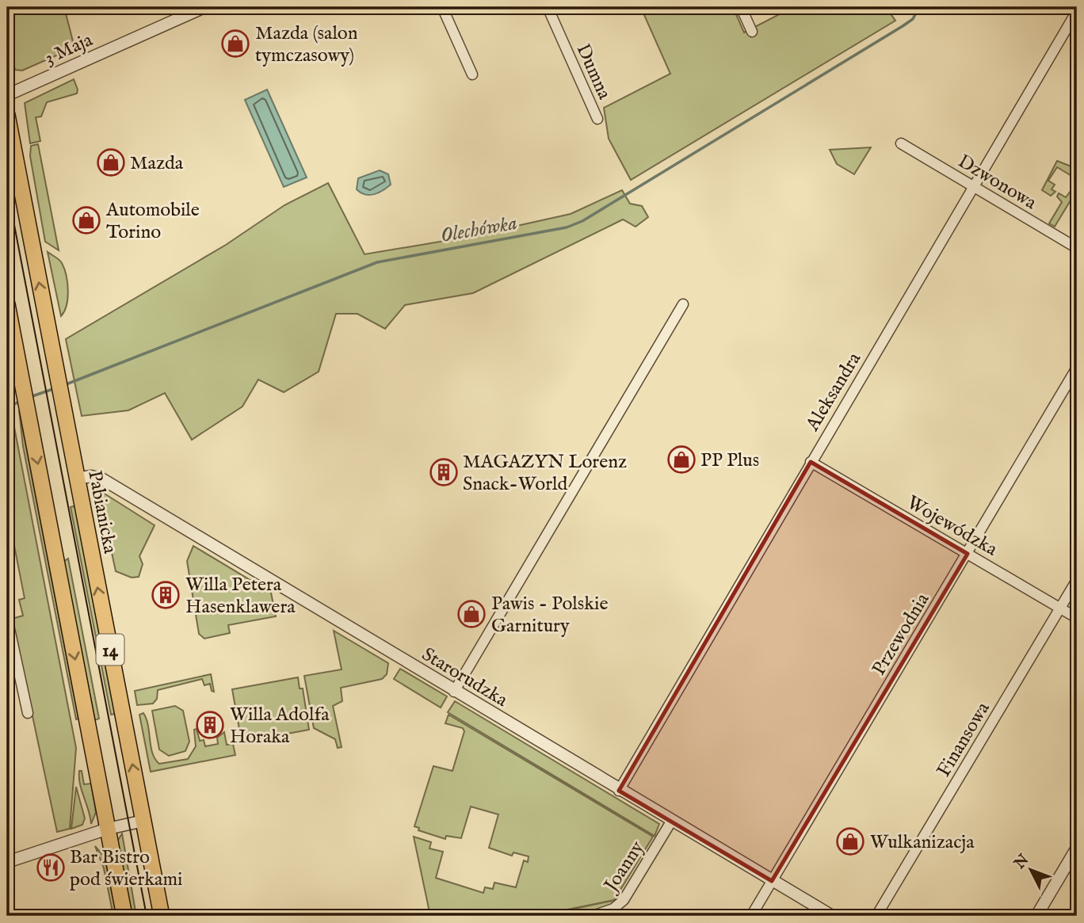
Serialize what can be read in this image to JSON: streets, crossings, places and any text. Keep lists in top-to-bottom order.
{
  "streets": {
    "main road": ["Pabianicka", "14"],
    "street": [
      "3 Maja",
      "Dumna",
      "Dzwonowa",
      "Aleksandra",
      "Wojewódzka",
      "Przewodnia",
      "Starorudzka",
      "Finansowa",
      "Joanny"
    ]
  },
  "crossings": [
    ["Dzwonowa", "Aleksandra"],
    ["Aleksandra", "Wojewódzka"],
    ["Aleksandra", "Starorudzka"],
    ["Pabianicka", "Starorudzka"],
    ["Wojewódzka", "Przewodnia"],
    ["Wojewódzka", "Finansowa"],
    ["Przewodnia", "Starorudzka"],
    ["Starorudzka", "Joanny"]
  ],
  "water": ["Olechówka"],
  "places": {
    "shop": [
      "Mazda (salon tymczasowy)",
      "Mazda",
      "Automobile Torino",
      "PP Plus",
      "Pawis - Polskie Garnitury",
      "Wulkanizacja"
    ],
    "building": ["MAGAZYN Lorenz Snack-World", "Willa Petera Hasenklawera", "Willa Adolfa Horaka"],
    "restaurant": ["Bar Bistro pod świerkami"]
  },
  "north": "top left"
}
